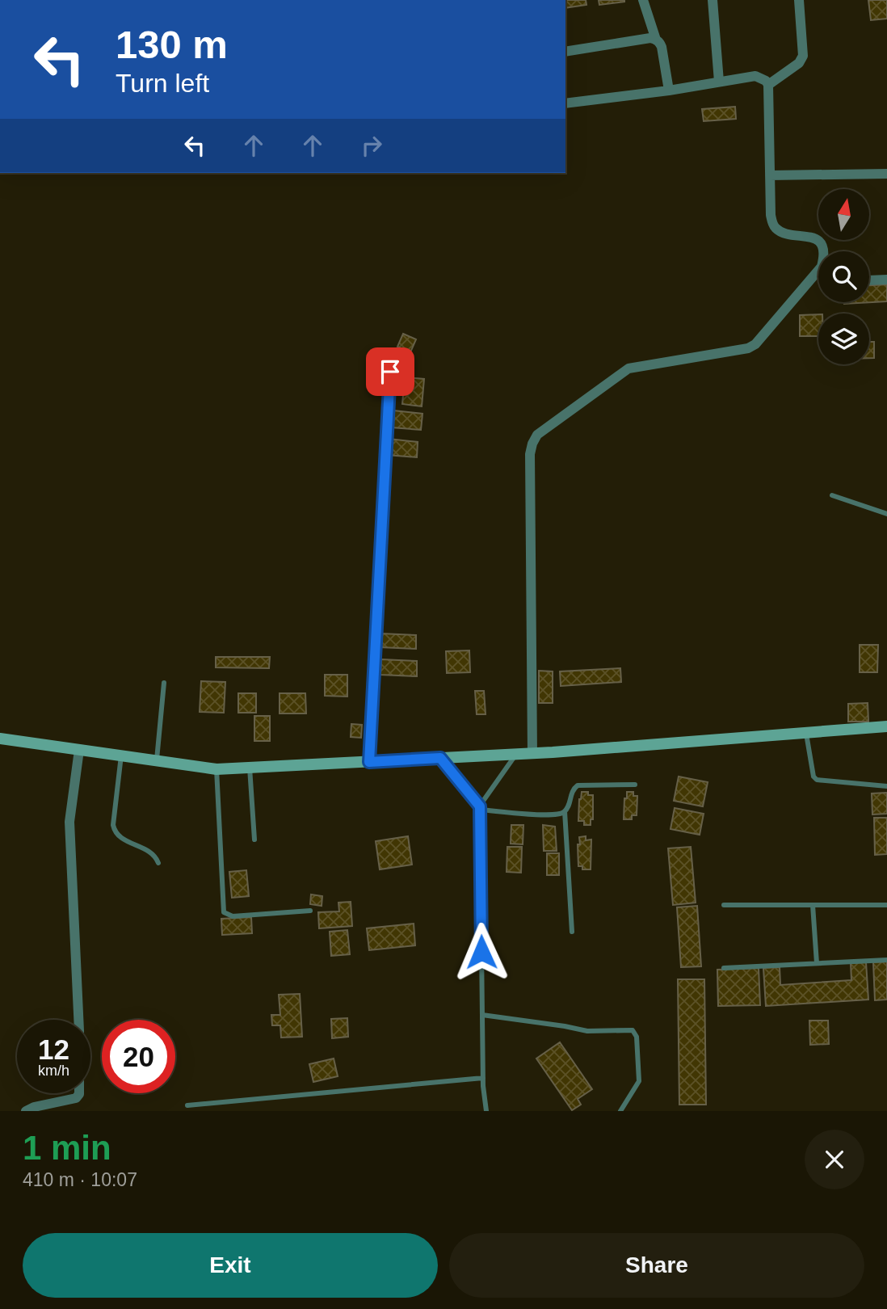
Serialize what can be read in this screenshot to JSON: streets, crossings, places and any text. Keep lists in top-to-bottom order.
{
  "north": "top",
  "page": {
    "turn": ["130 m", "Turn left"],
    "speed": "12 km/h",
    "limit": "20",
    "heading": ["1 min", "410 m · 10:07"],
    "buttons": ["Exit", "Share"]
  }
}
